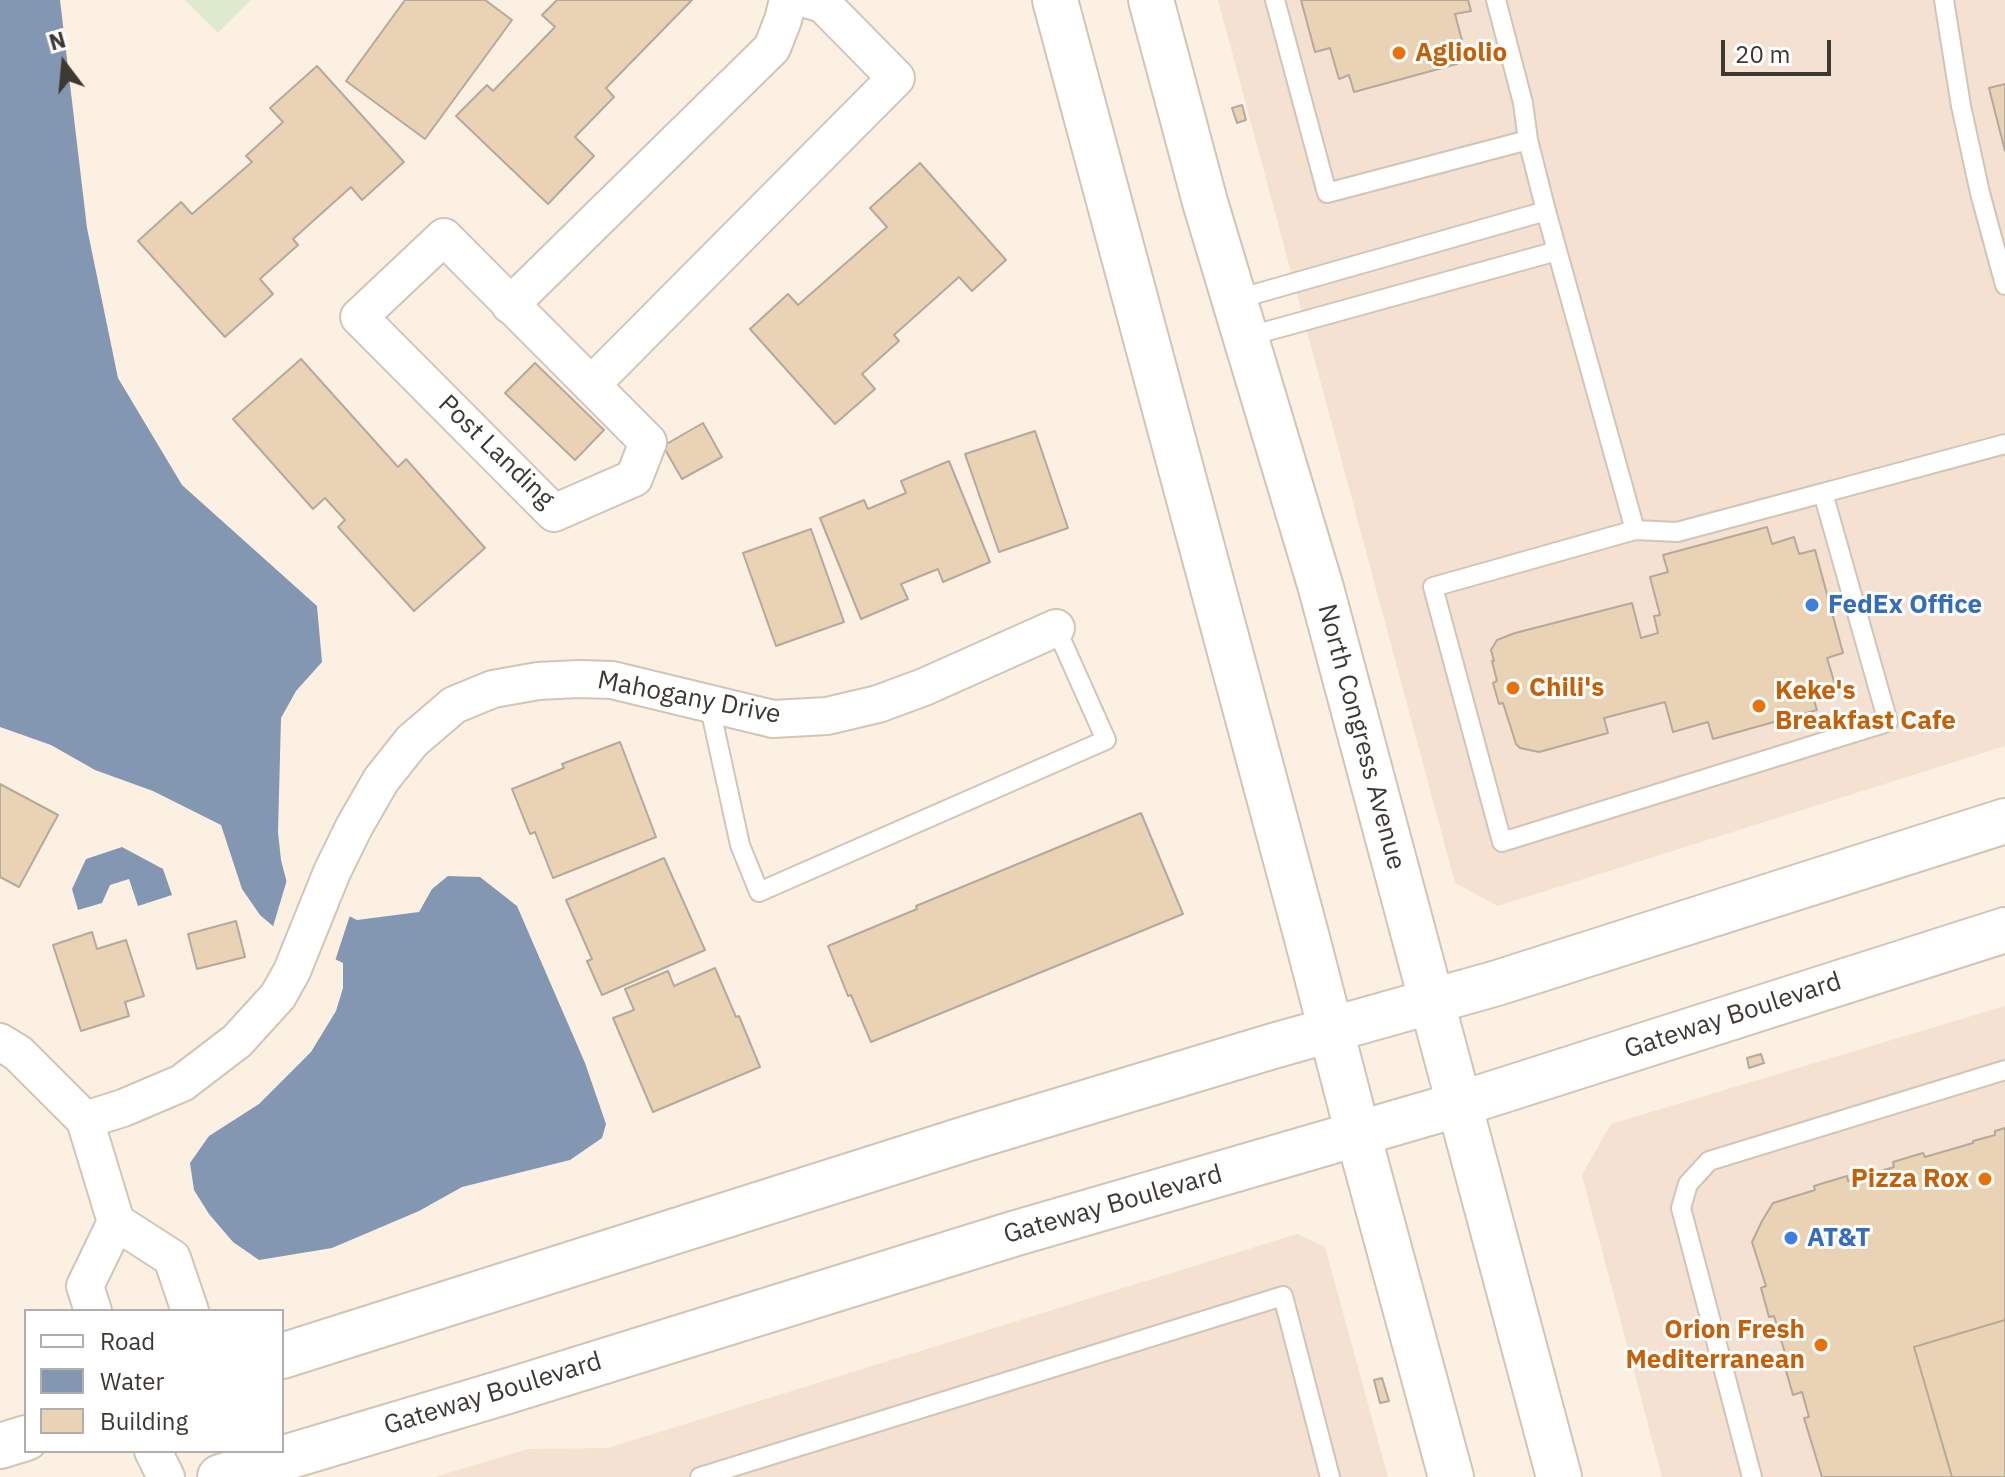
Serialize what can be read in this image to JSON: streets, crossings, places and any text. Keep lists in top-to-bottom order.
{
  "streets": {
    "main road": ["North Congress Avenue", "Gateway Boulevard"],
    "street": ["Post Landing", "Mahogany Drive"]
  },
  "crossings": [
    ["North Congress Avenue", "Gateway Boulevard"]
  ],
  "places": [
    "Agliolio",
    "FedEx Office",
    "Chili's",
    "Keke's Breakfast Cafe",
    "Pizza Rox",
    "AT&T",
    "Orion Fresh Mediterranean"
  ],
  "legend": ["Road", "Water", "Building"],
  "scale_bar": "20 m",
  "north": "top"
}
